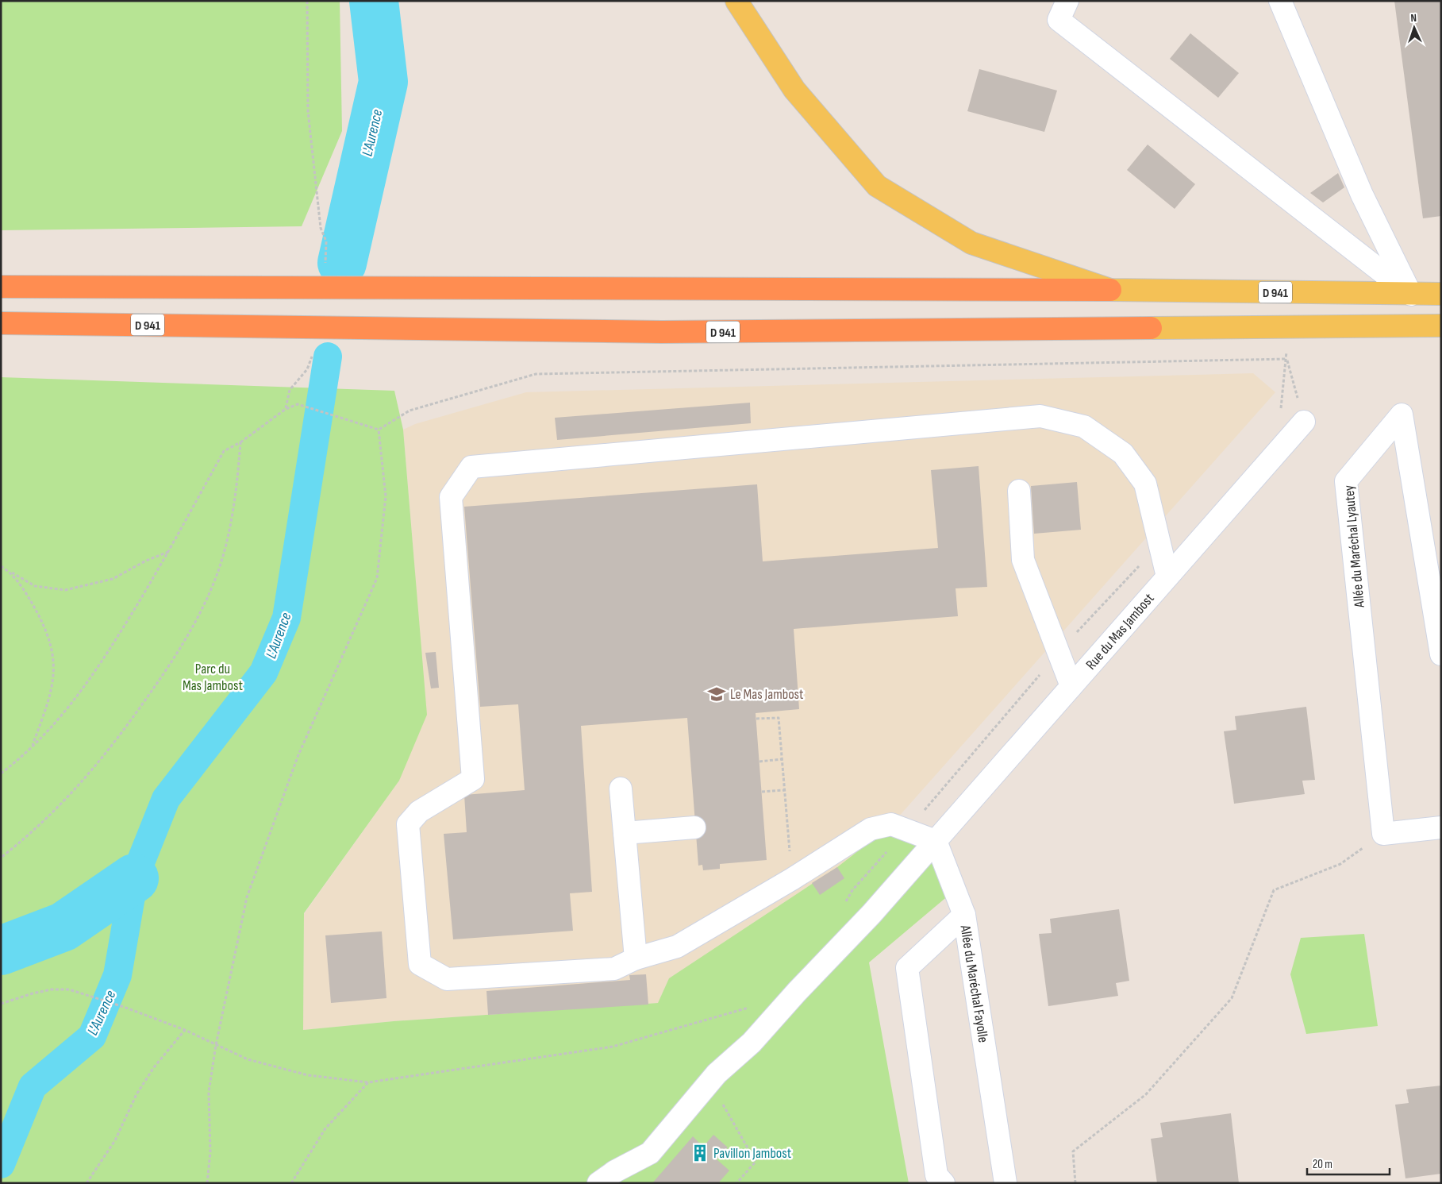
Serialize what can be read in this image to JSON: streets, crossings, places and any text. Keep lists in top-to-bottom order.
{
  "streets": {
    "highway": ["D 941"],
    "street": ["Allée du Maréchal Lyautey", "Rue du Mas Jambost", "Allée du Maréchal Fayolle"]
  },
  "water": ["L'Aurence"],
  "parks": ["Parc du Mas Jambost"],
  "places": {
    "school or university": ["Le Mas Jambost"],
    "building": ["Pavillon Jambost"]
  },
  "scale_bar": "20 m",
  "north": "top"
}
